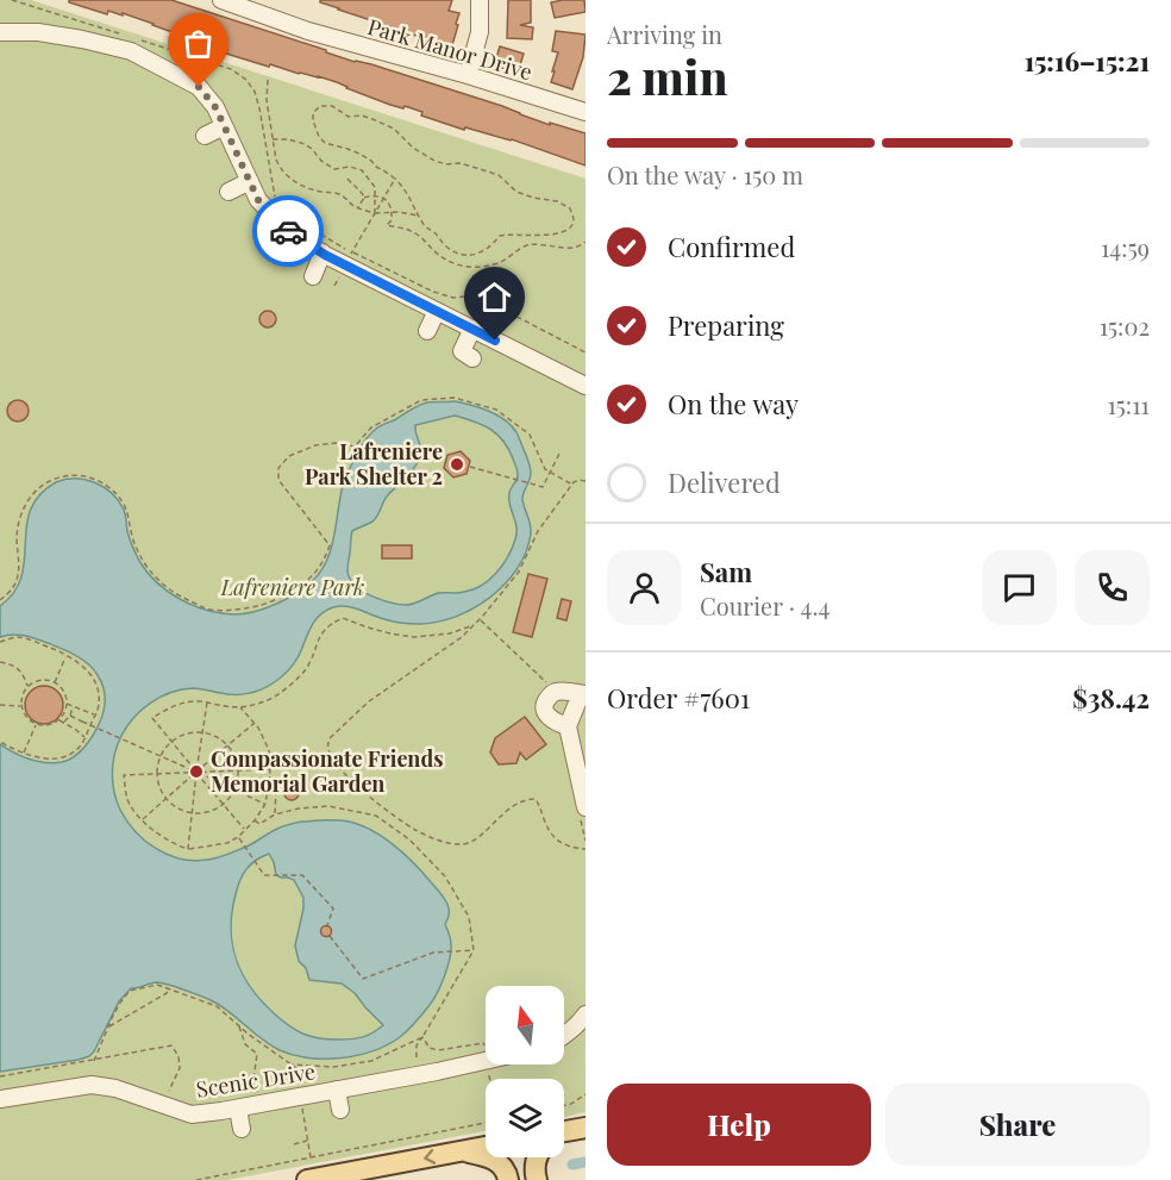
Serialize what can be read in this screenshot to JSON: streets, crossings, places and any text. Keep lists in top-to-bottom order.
{
  "streets": {
    "street": ["Park Manor Drive", "Scenic Drive"]
  },
  "parks": ["Lafreniere Park"],
  "places": ["Lafreniere Park Shelter 2", "Compassionate Friends Memorial Garden"],
  "north": "top",
  "page": {
    "heading": ["2 min", "Arriving in", "15:16–15:21"],
    "panel": [
      "Sam",
      "Courier · 4.4",
      "Order #7601",
      "$38.42"
    ],
    "bar": "On the way · 150 m",
    "list": [
      ["Confirmed", "14:59"],
      ["Preparing", "15:02"],
      ["On the way", "15:11"],
      "Delivered"
    ],
    "buttons": ["Help", "Share"]
  }
}
